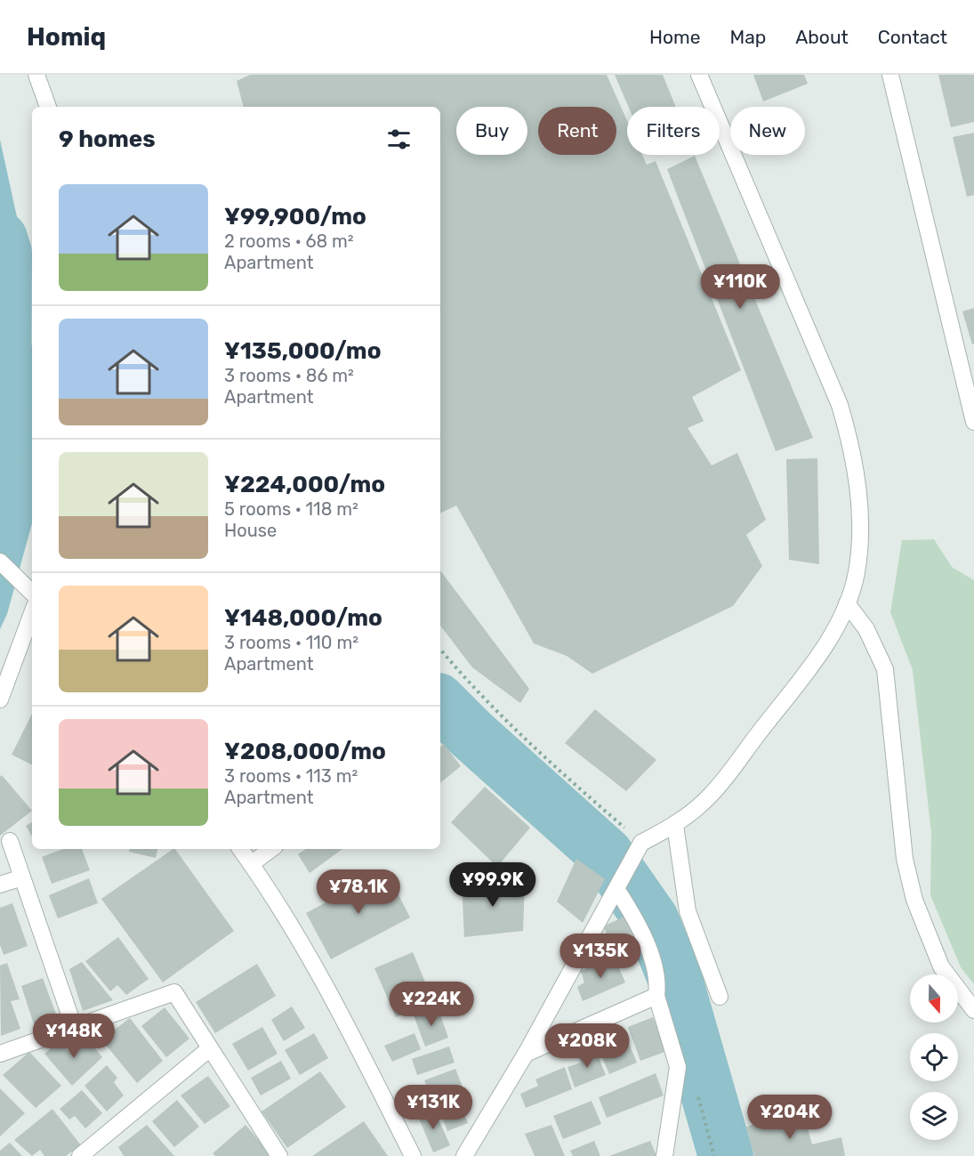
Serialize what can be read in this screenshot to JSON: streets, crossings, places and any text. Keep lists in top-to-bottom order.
{
  "north": "bottom",
  "page": {
    "header": "Homiq",
    "nav": [
      "Home",
      "Map",
      "About",
      "Contact"
    ],
    "chip": [
      "Buy",
      "Rent",
      "Filters",
      "New"
    ],
    "heading": "9 homes",
    "list": [
      {
        "name": "¥99,900/mo",
        "note": "2 rooms · 68 m² · Apartment"
      },
      {
        "name": "¥135,000/mo",
        "note": "3 rooms · 86 m² · Apartment"
      },
      {
        "name": "¥224,000/mo",
        "note": "5 rooms · 118 m² · House"
      },
      {
        "name": "¥148,000/mo",
        "note": "3 rooms · 110 m² · Apartment"
      },
      {
        "name": "¥208,000/mo",
        "note": "3 rooms · 113 m² · Apartment"
      }
    ],
    "price": [
      "¥110K",
      "¥99.9K",
      "¥78.1K",
      "¥135K",
      "¥224K",
      "¥148K",
      "¥208K",
      "¥131K",
      "¥204K"
    ]
  }
}
